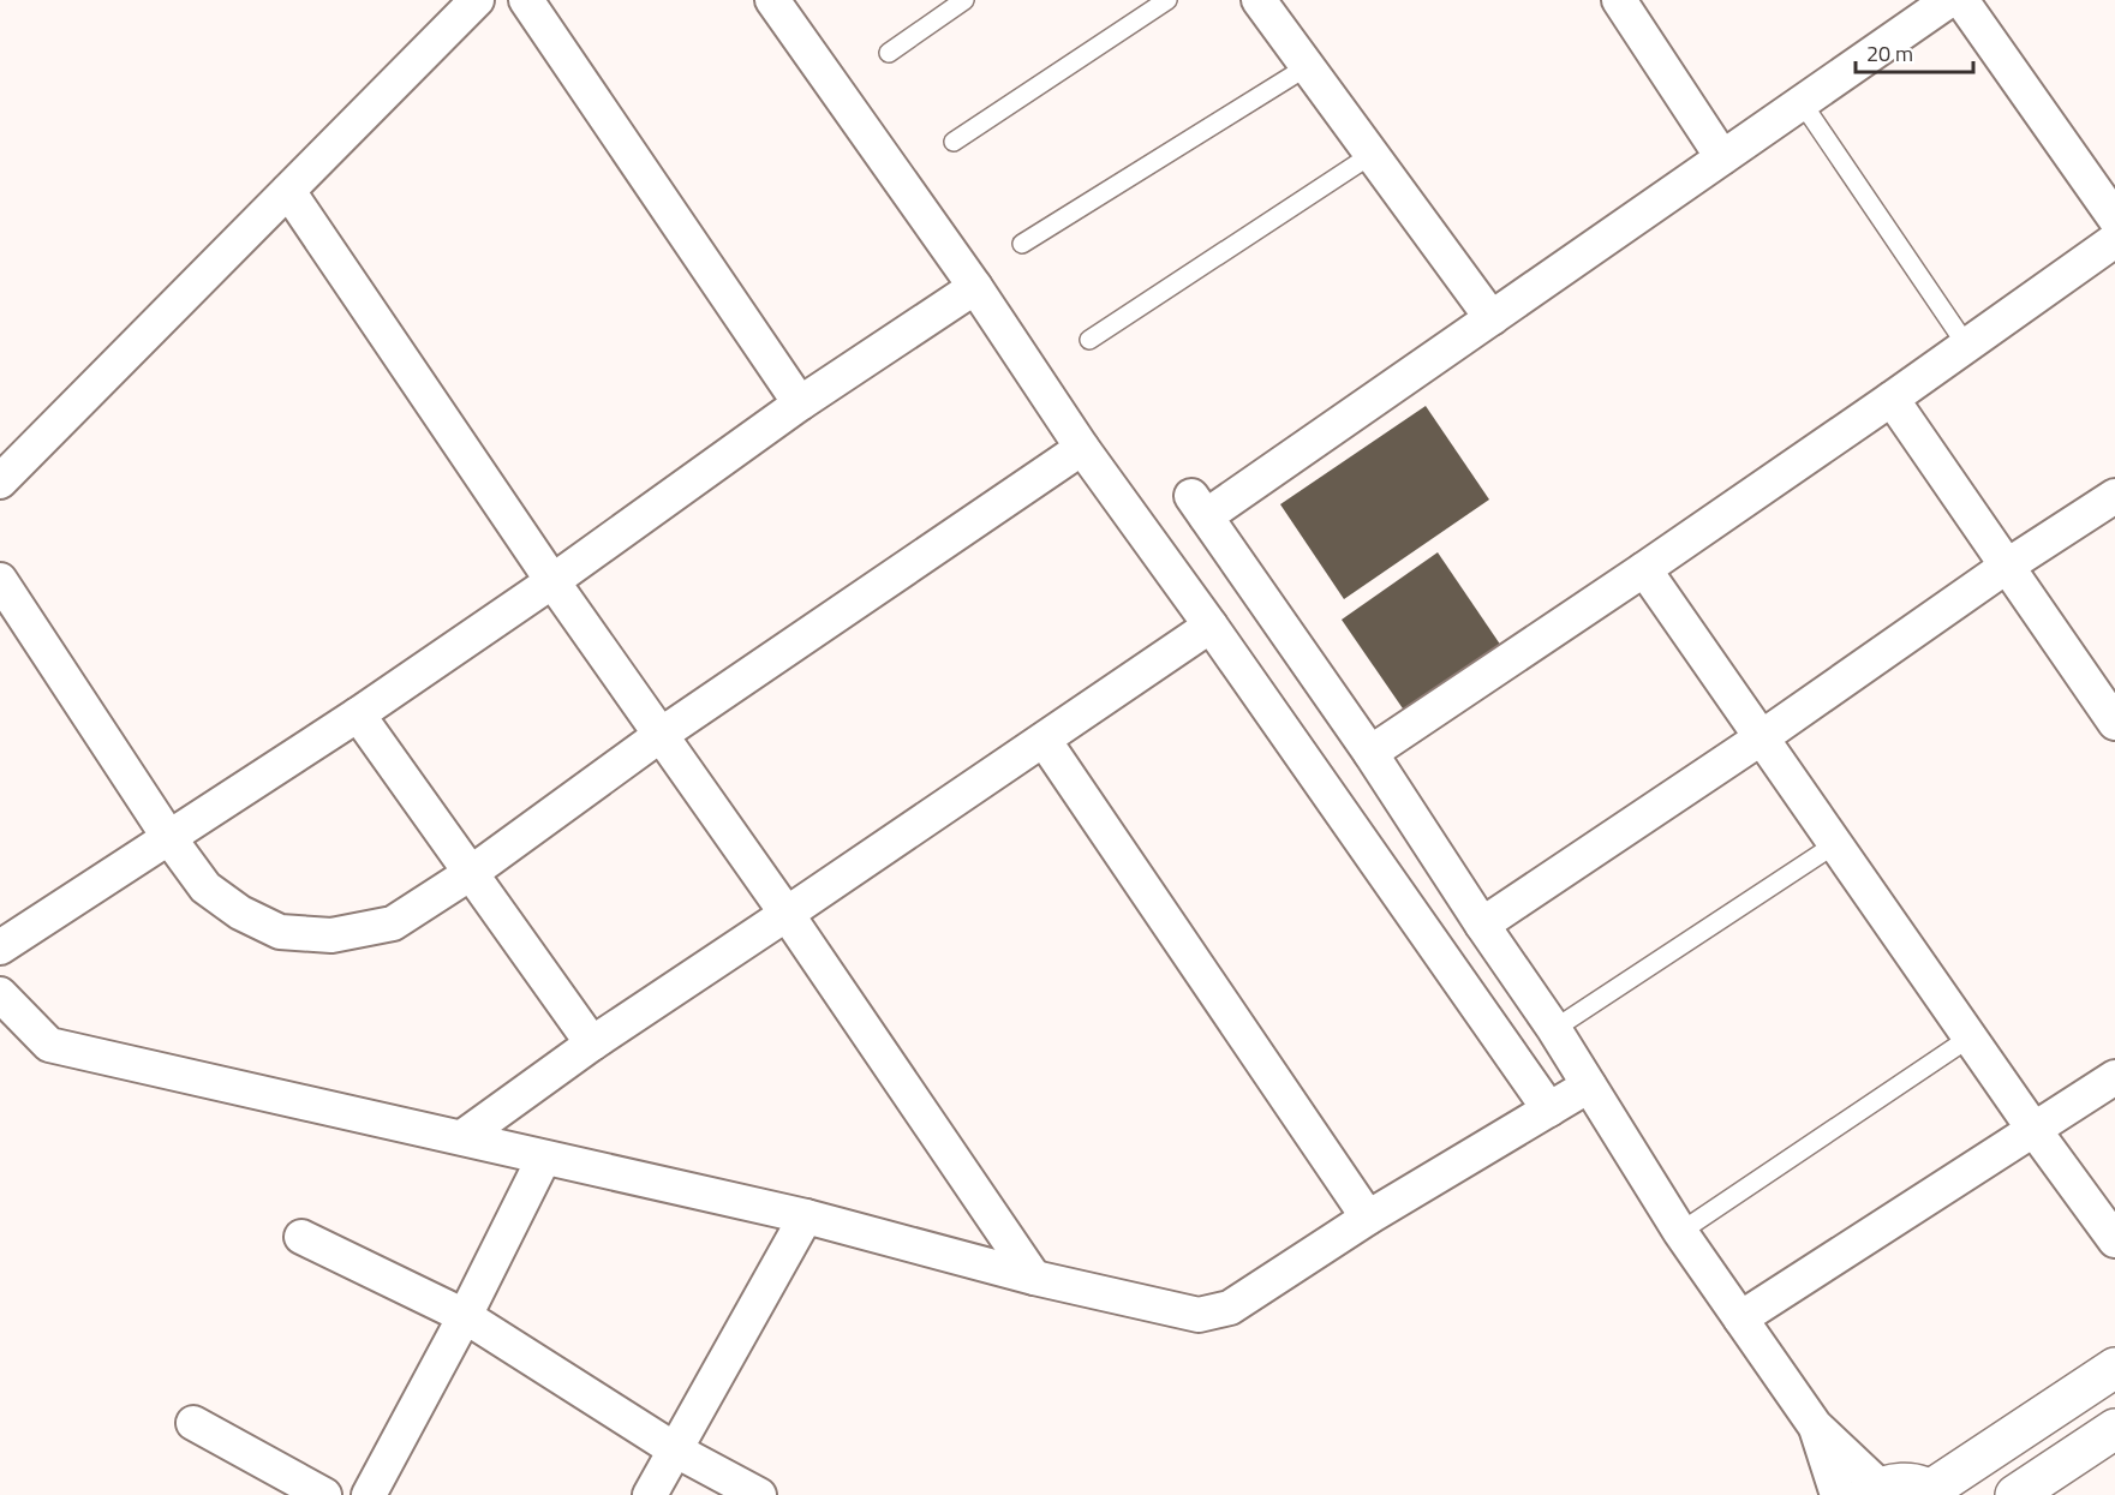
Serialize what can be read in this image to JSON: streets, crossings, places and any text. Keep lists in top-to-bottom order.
{
  "scale_bar": "20 m"
}
